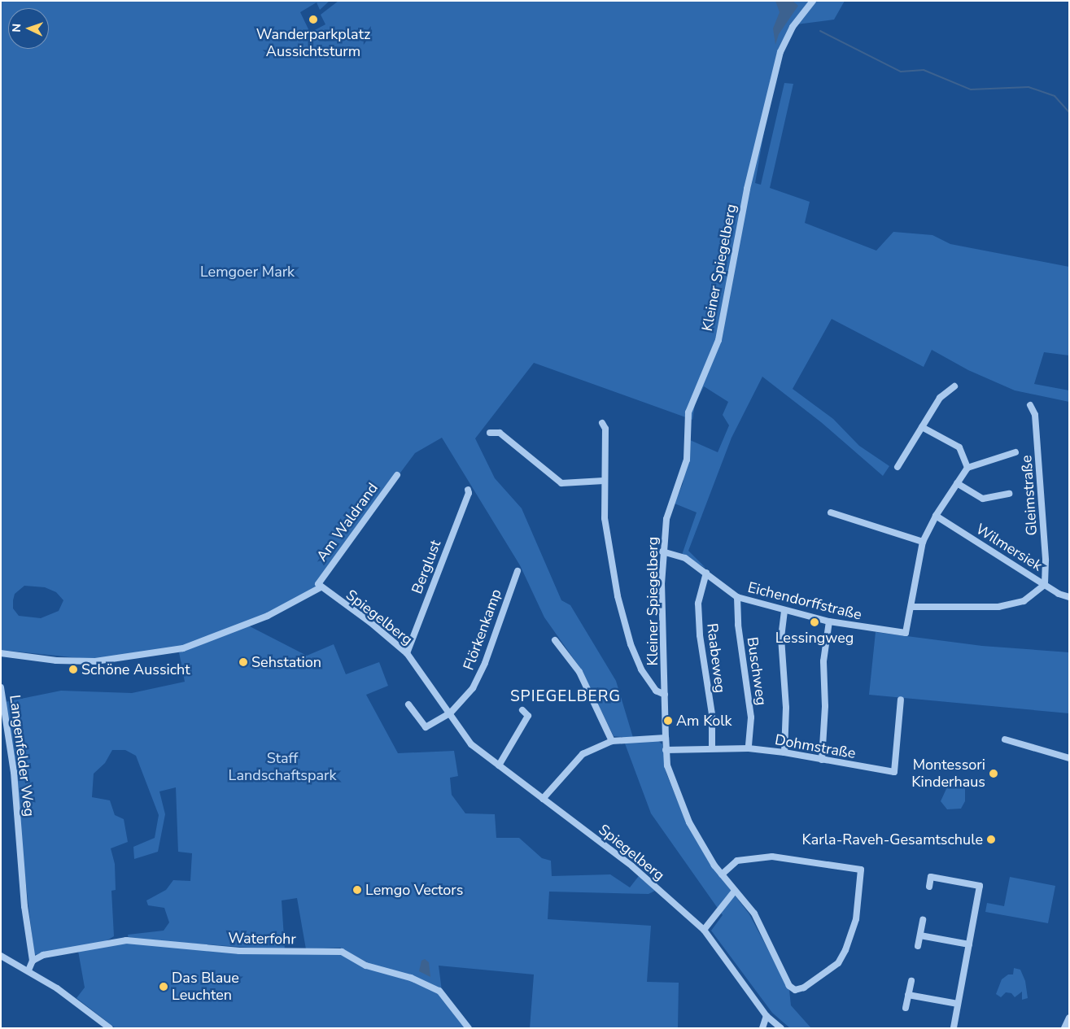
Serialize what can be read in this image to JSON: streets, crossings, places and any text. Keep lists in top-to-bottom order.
{
  "streets": {
    "street": [
      "Kleiner Spiegelberg",
      "Gleimstraße",
      "Am Waldrand",
      "Wilmersiek",
      "Berglust",
      "Eichendorffstraße",
      "Spiegelberg",
      "Flörkenkamp",
      "Raabeweg",
      "Buschweg",
      "Dohmstraße",
      "Langenfelder Weg",
      "Waterfohr"
    ]
  },
  "crossings": [
    ["Kleiner Spiegelberg", "Eichendorffstraße"],
    ["Kleiner Spiegelberg", "Dohmstraße"],
    ["Gleimstraße", "Wilmersiek"],
    ["Am Waldrand", "Spiegelberg"],
    ["Berglust", "Spiegelberg"],
    ["Eichendorffstraße", "Raabeweg"],
    ["Eichendorffstraße", "Buschweg"],
    ["Spiegelberg", "Flörkenkamp"],
    ["Raabeweg", "Dohmstraße"],
    ["Buschweg", "Dohmstraße"],
    ["Langenfelder Weg", "Waterfohr"]
  ],
  "districts": ["SPIEGELBERG"],
  "parks": ["Lemgoer Mark", "Staff Landschaftspark"],
  "places": [
    "Wanderparkplatz Aussichtsturm",
    "Lessingweg",
    "Sehstation",
    "Schöne Aussicht",
    "Am Kolk",
    "Montessori Kinderhaus",
    "Karla-Raveh-Gesamtschule",
    "Lemgo Vectors",
    "Das Blaue Leuchten"
  ],
  "north": "left"
}
